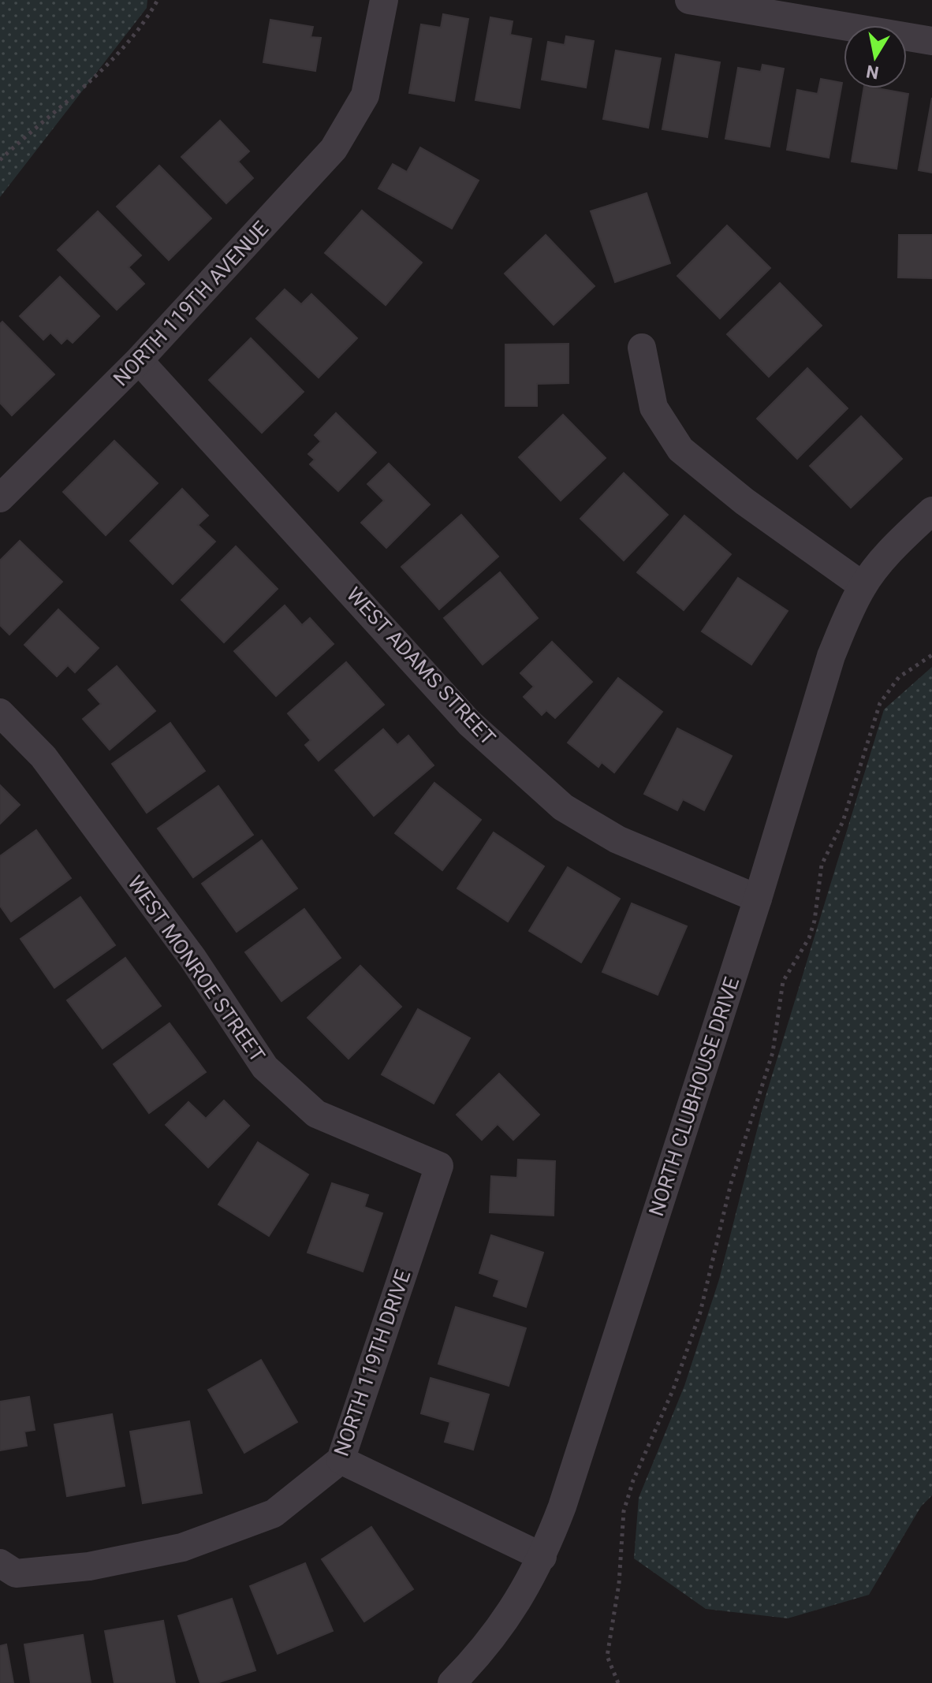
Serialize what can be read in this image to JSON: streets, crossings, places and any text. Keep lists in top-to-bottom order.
{
  "streets": {
    "street": [
      "NORTH 119TH AVENUE",
      "WEST ADAMS STREET",
      "WEST MONROE STREET",
      "NORTH CLUBHOUSE DRIVE",
      "NORTH 119TH DRIVE"
    ]
  },
  "crossings": [
    ["NORTH 119TH AVENUE", "WEST ADAMS STREET"],
    ["WEST ADAMS STREET", "NORTH CLUBHOUSE DRIVE"],
    ["WEST MONROE STREET", "NORTH 119TH DRIVE"]
  ],
  "north": "bottom"
}
